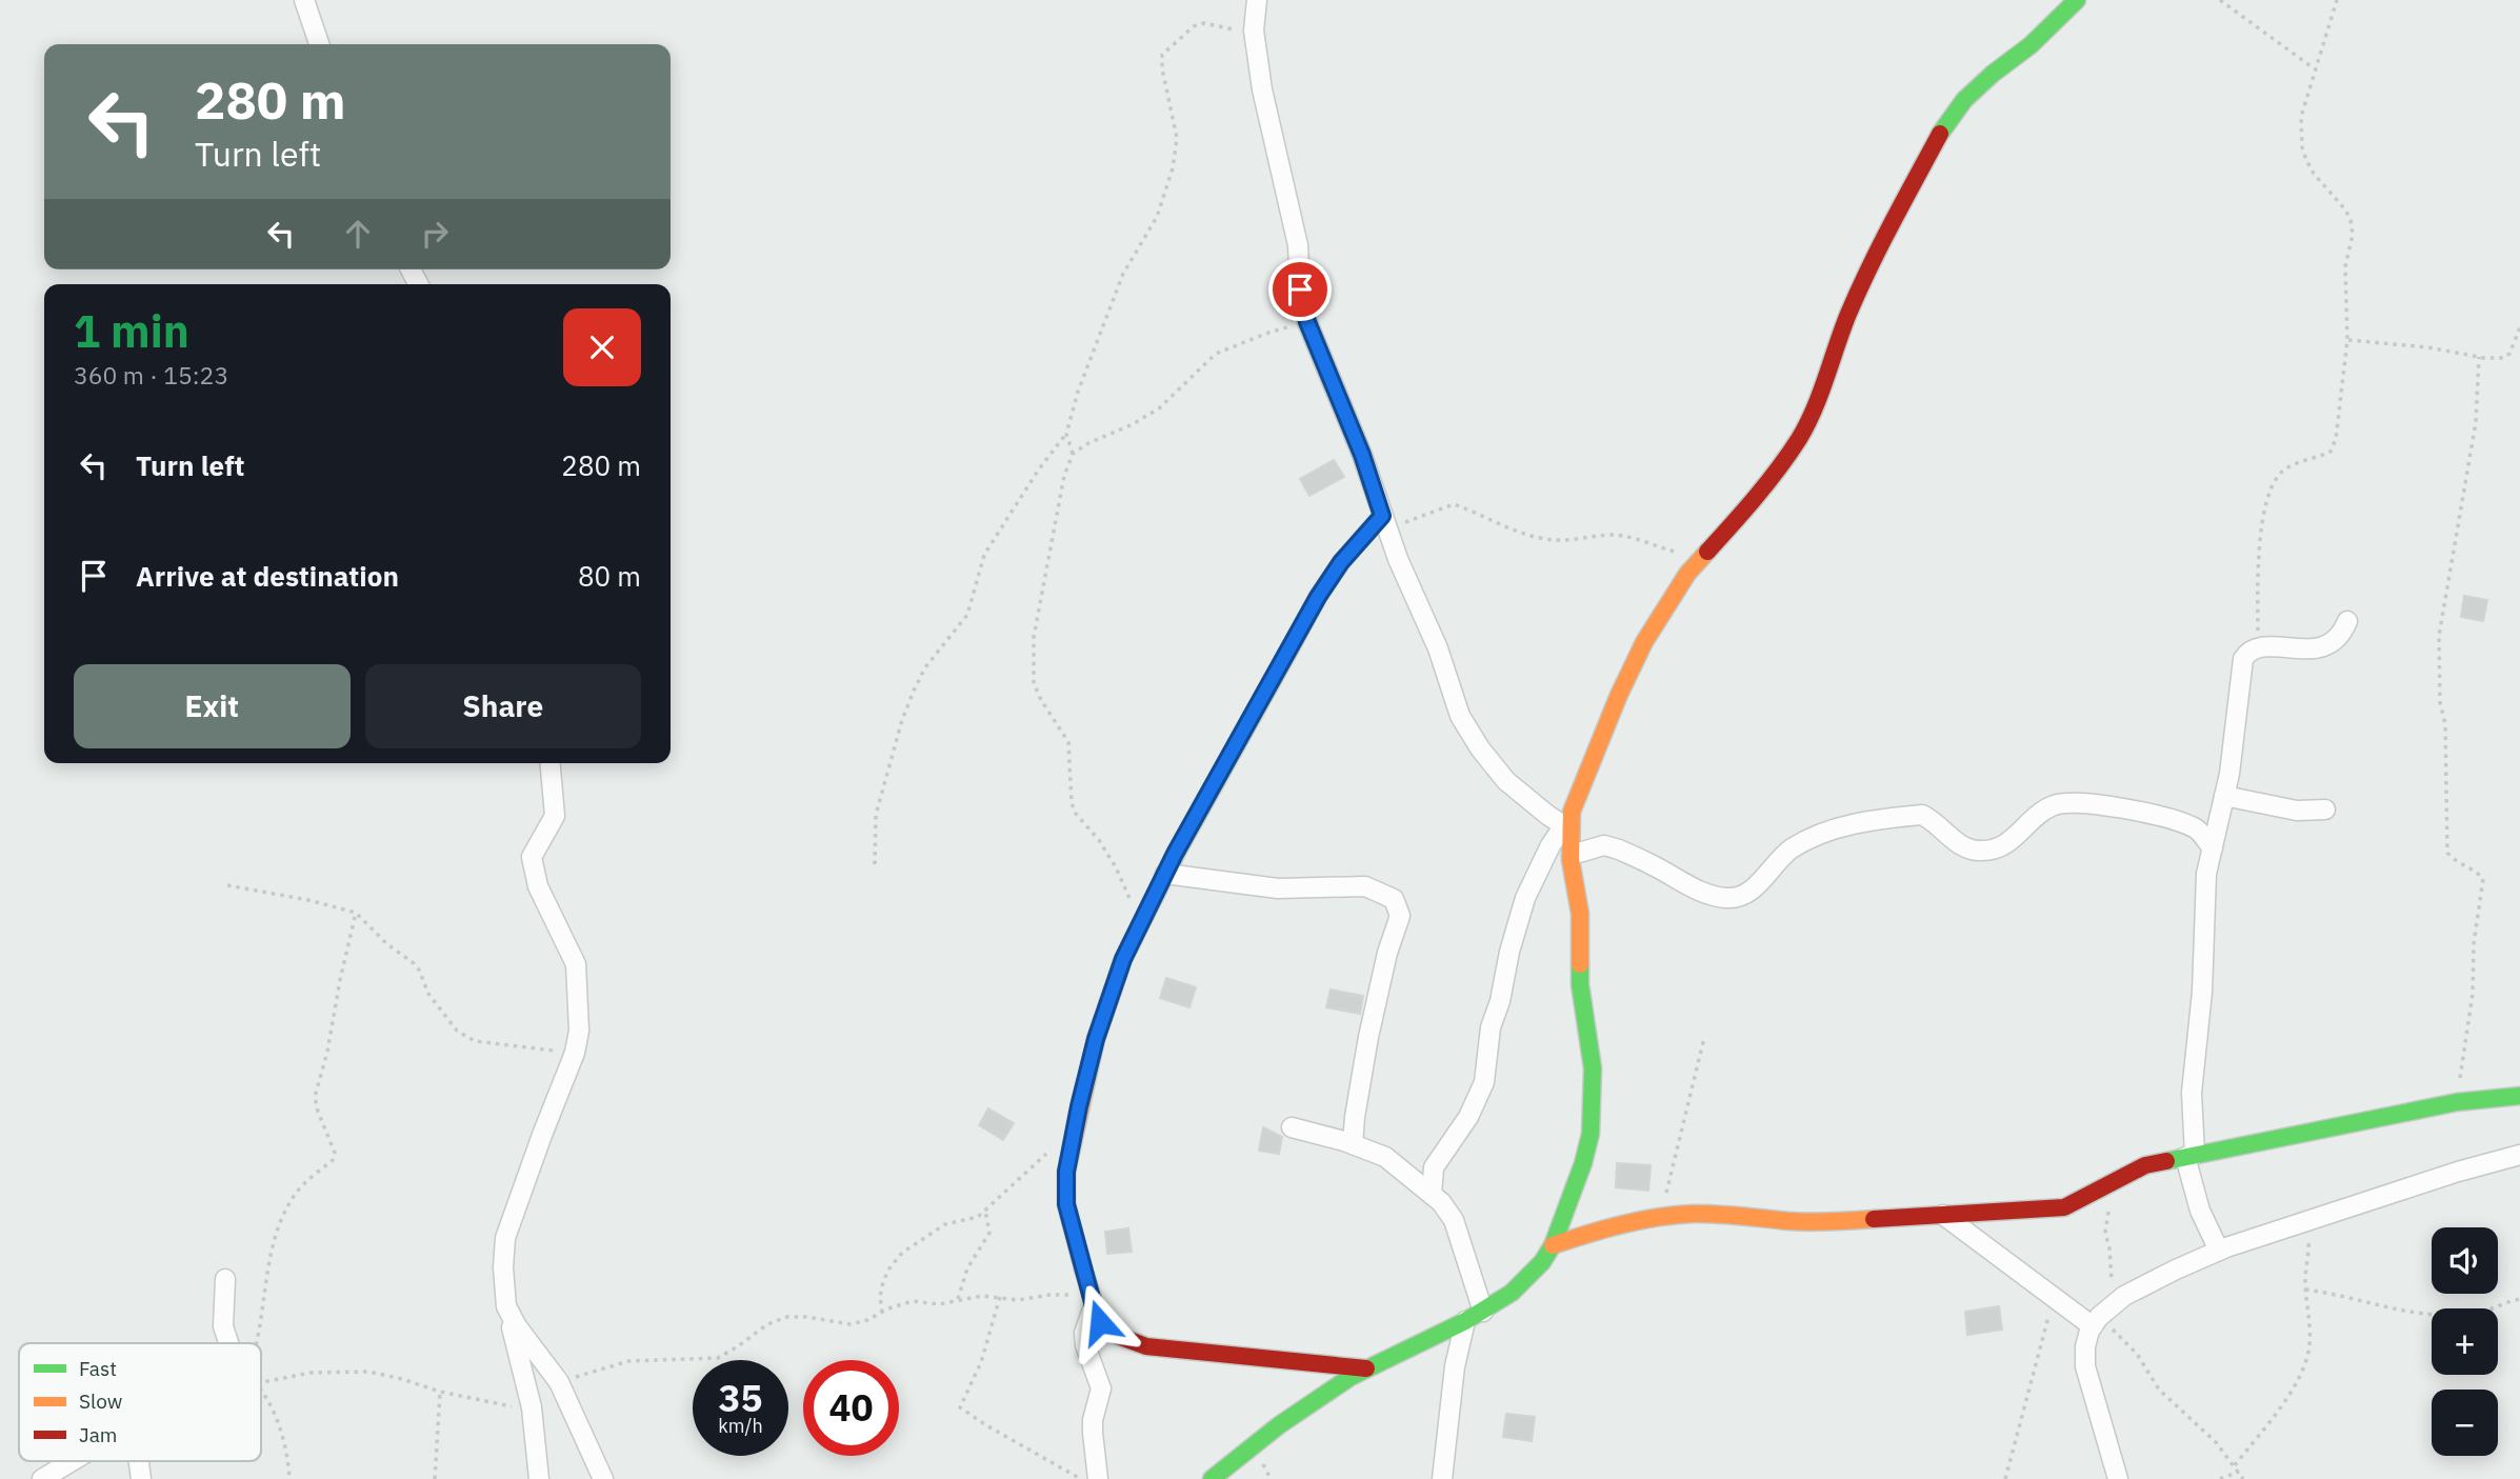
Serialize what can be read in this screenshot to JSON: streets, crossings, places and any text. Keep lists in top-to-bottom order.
{
  "legend": ["Fast", "Slow", "Jam"],
  "page": {
    "turn": ["280 m", "Turn left"],
    "heading": ["1 min", "360 m · 15:23"],
    "list": [
      {
        "name": "Turn left",
        "value": "280 m"
      },
      {
        "name": "Arrive at destination",
        "value": "80 m"
      }
    ],
    "buttons": ["Exit", "Share"],
    "map_buttons": ["+", "−"],
    "speed": "35 km/h",
    "limit": "40"
  }
}
